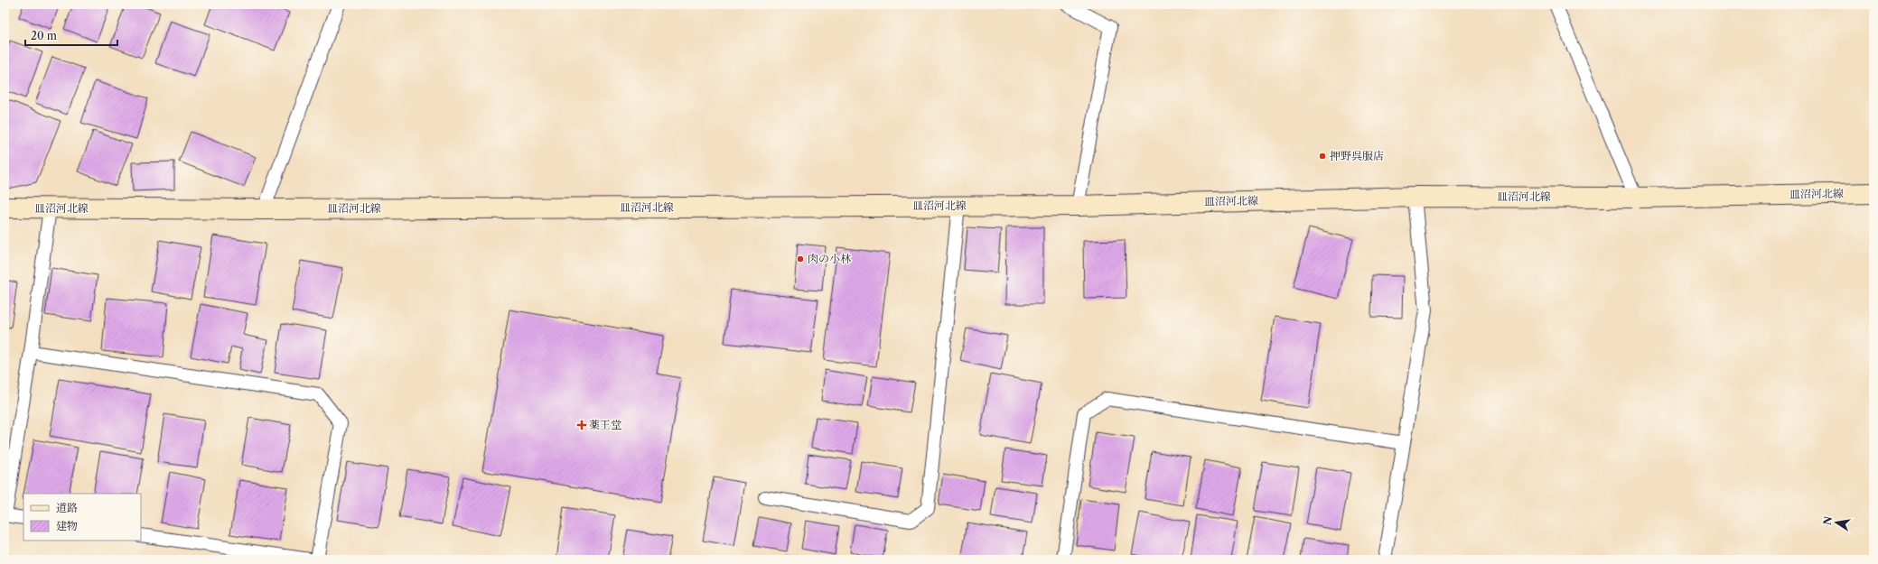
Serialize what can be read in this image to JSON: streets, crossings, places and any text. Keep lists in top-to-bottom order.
{
  "streets": {
    "main road": ["皿沼河北線"]
  },
  "places": {
    "other": ["押野呉服店", "肉の小林"],
    "health": ["薬王堂"]
  },
  "legend": ["道路", "建物"],
  "scale_bar": "20 m",
  "north": "left"
}
